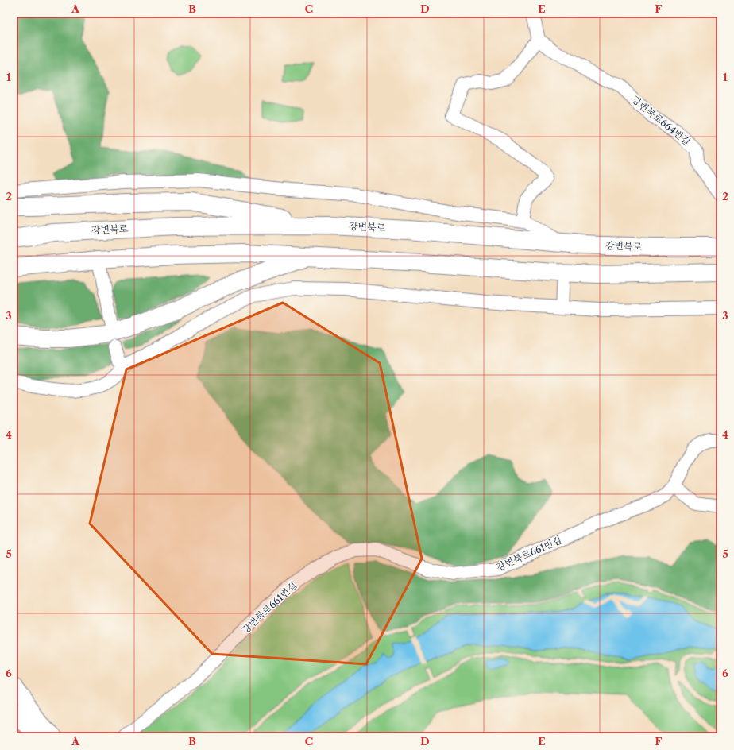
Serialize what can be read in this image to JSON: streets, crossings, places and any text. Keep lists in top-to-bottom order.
{
  "streets": {
    "highway": ["강변북로"],
    "street": ["강변북로664번길", "강변북로661번길"]
  },
  "grid": {
    "columns": [
      "A",
      "B",
      "C",
      "D",
      "E",
      "F"
    ],
    "rows": [
      "1",
      "2",
      "3",
      "4",
      "5",
      "6"
    ]
  }
}
